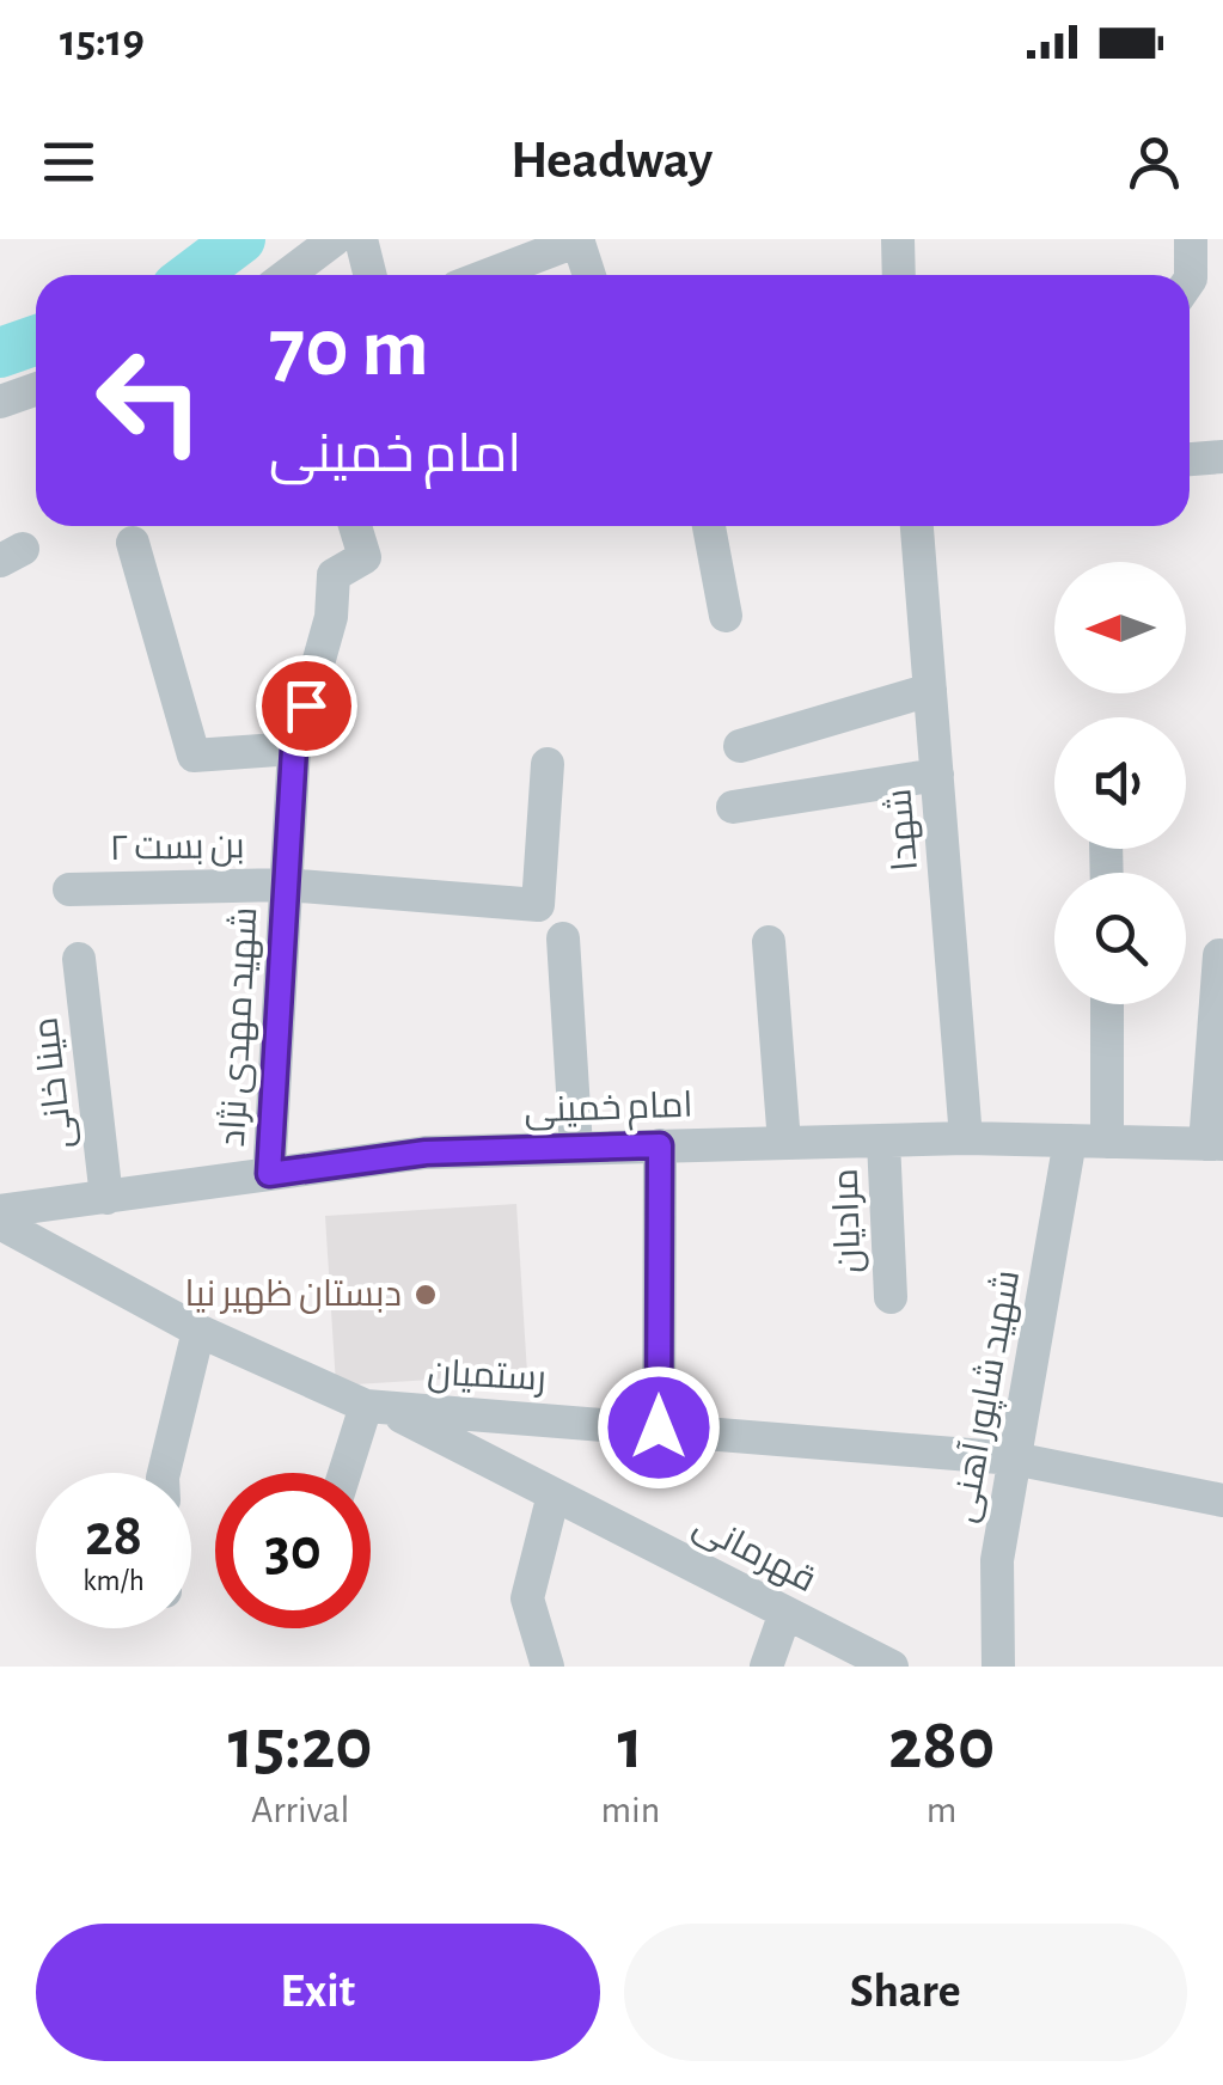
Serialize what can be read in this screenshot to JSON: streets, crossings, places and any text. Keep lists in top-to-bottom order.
{
  "streets": {
    "street": [
      "شهدا",
      "بن بست ۲",
      "شهید مهدی نژاد",
      "مینا خانی",
      "امام خمینی",
      "مرادیان",
      "رستمیان",
      "شهید شاپور آهنی",
      "قهرمانی"
    ]
  },
  "crossings": [
    ["شهدا", "امام خمینی"],
    ["بن بست ۲", "شهید مهدی نژاد"],
    ["شهید مهدی نژاد", "امام خمینی"],
    ["مینا خانی", "امام خمینی"],
    ["امام خمینی", "مرادیان"],
    ["امام خمینی", "شهید شاپور آهنی"],
    ["رستمیان", "شهید شاپور آهنی"],
    ["رستمیان", "قهرمانی"]
  ],
  "places": ["دبستان ظهیر نیا"],
  "north": "left",
  "page": {
    "status": "15:19",
    "header": "Headway",
    "turn": ["70 m", "امام خمینی"],
    "speed": "28 km/h",
    "limit": "30",
    "eta": [
      "15:20",
      "Arrival",
      "1",
      "min",
      "280",
      "m"
    ],
    "buttons": ["Exit", "Share"]
  }
}
